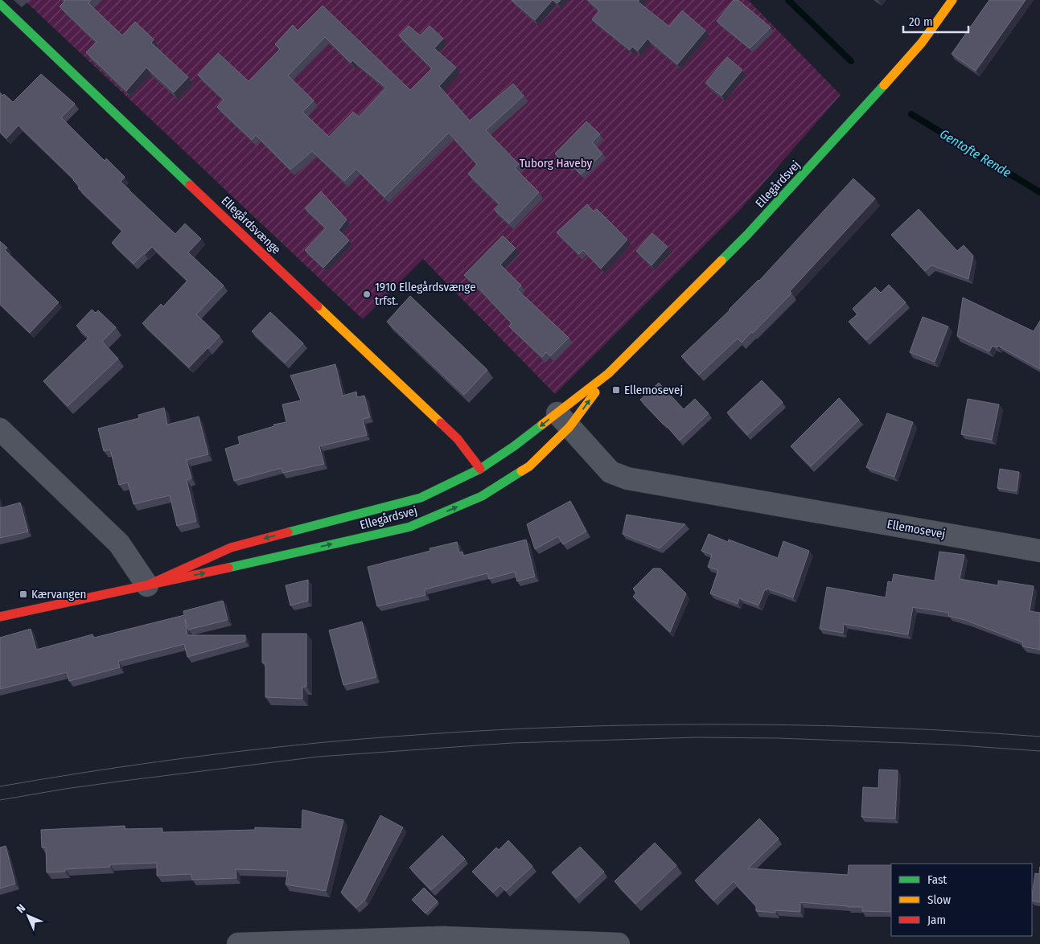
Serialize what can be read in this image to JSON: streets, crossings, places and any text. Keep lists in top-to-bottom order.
{
  "streets": {
    "street": ["Ellegårdsvej", "Ellegårdsvænge", "Ellemosevej"]
  },
  "crossings": [
    ["Ellegårdsvej", "Ellegårdsvænge"],
    ["Ellegårdsvej", "Ellemosevej"]
  ],
  "water": ["Gentofte Rende"],
  "parks": ["Tuborg Haveby"],
  "places": {
    "other": ["1910 Ellegårdsvænge trfst."],
    "transit": ["Ellemosevej", "Kærvangen"]
  },
  "legend": ["Fast", "Slow", "Jam"],
  "scale_bar": "20 m",
  "north": "top left"
}
